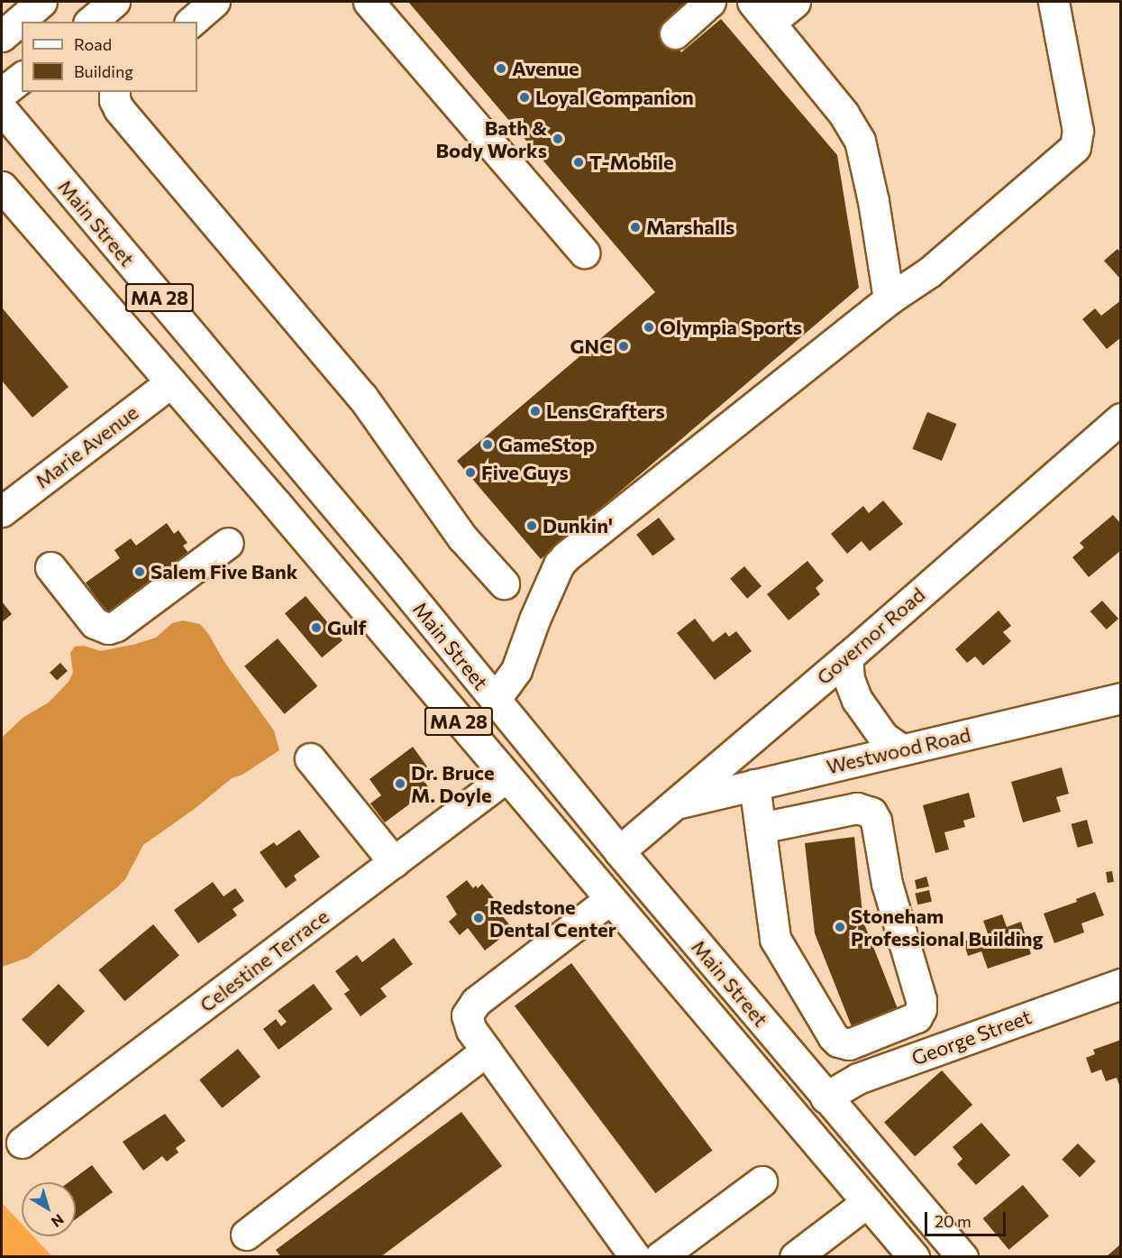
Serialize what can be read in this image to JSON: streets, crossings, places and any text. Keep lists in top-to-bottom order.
{
  "streets": {
    "main road": [
      "Main Street",
      "MA 28",
      "Marie Avenue",
      "Governor Road",
      "Westwood Road",
      "Celestine Terrace",
      "George Street"
    ]
  },
  "crossings": [
    ["Main Street", "Marie Avenue"],
    ["Main Street", "Governor Road"],
    ["Main Street", "Celestine Terrace"],
    ["Main Street", "George Street"],
    ["Governor Road", "Westwood Road"]
  ],
  "places": [
    "Avenue",
    "Loyal Companion",
    "Bath & Body Works",
    "T-Mobile",
    "Marshalls",
    "Olympia Sports",
    "GNC",
    "LensCrafters",
    "GameStop",
    "Five Guys",
    "Dunkin'",
    "Salem Five Bank",
    "Gulf",
    "Dr. Bruce M. Doyle",
    "Redstone Dental Center",
    "Stoneham Professional Building"
  ],
  "legend": ["Road", "Building"],
  "scale_bar": "20 m",
  "north": "bottom right"
}
